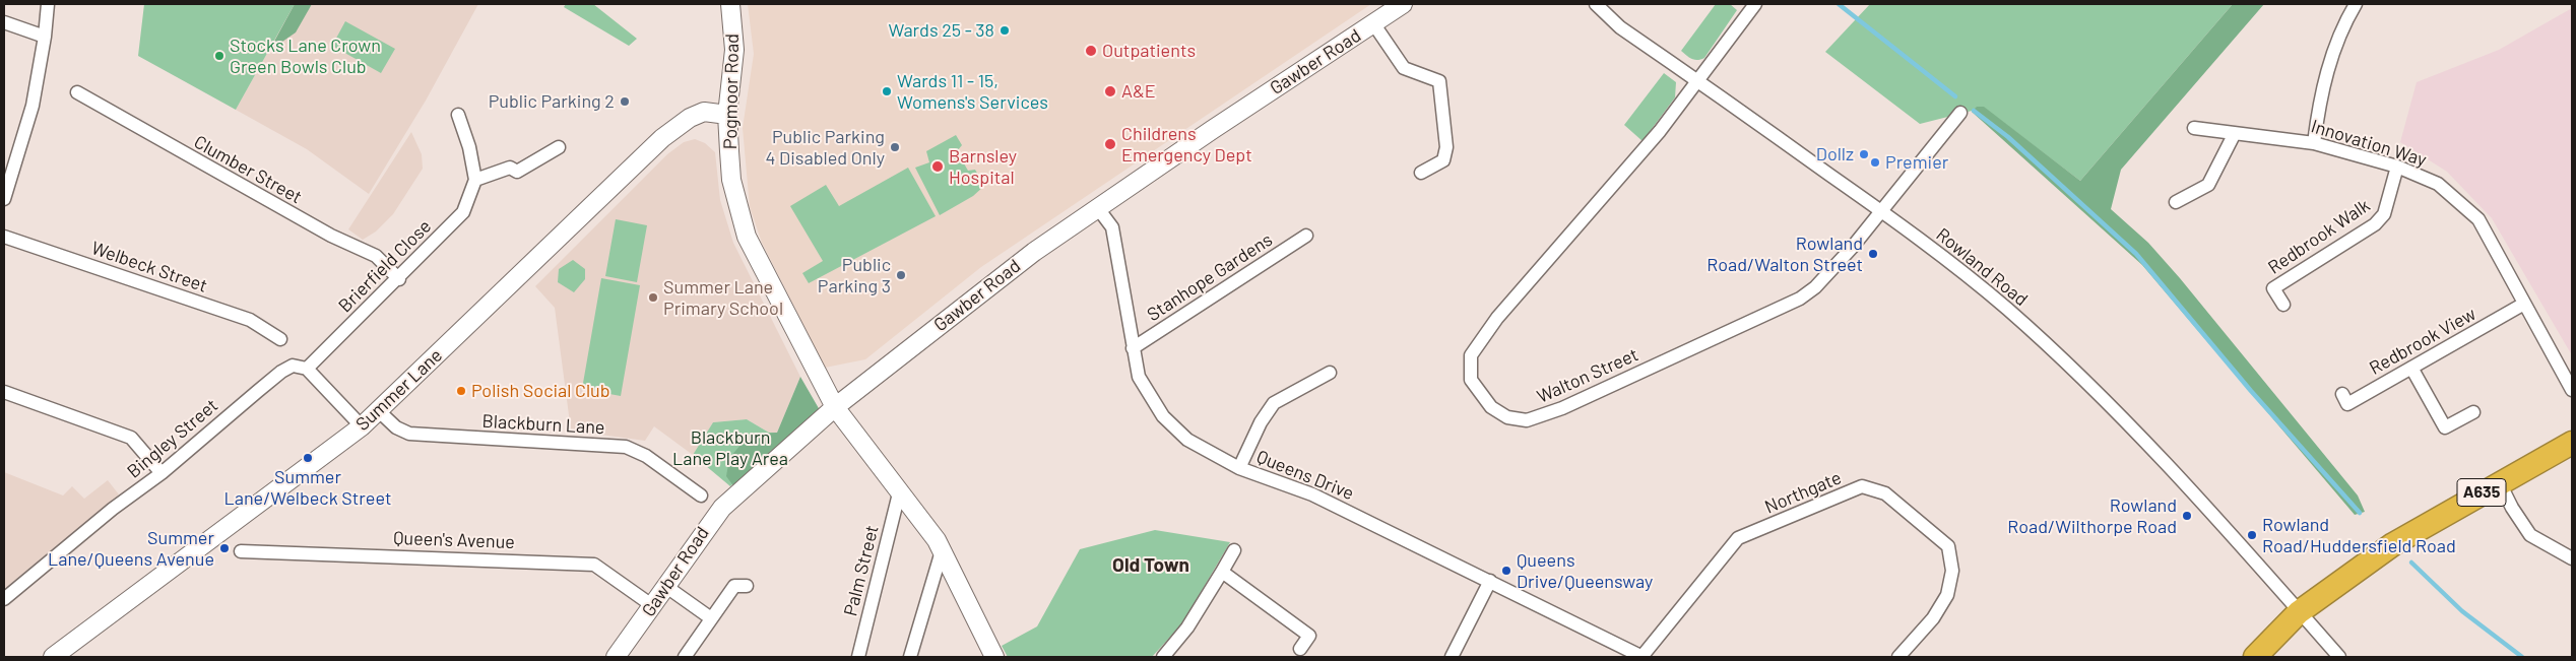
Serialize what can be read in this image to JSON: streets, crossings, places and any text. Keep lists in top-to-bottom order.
{
  "streets": {
    "highway": ["A635"],
    "street": [
      "Gawber Road",
      "Pogmoor Road",
      "Innovation Way",
      "Clumber Street",
      "Redbrook Walk",
      "Brierfield Close",
      "Welbeck Street",
      "Rowland Road",
      "Stanhope Gardens",
      "Redbrook View",
      "Walton Street",
      "Summer Lane",
      "Blackburn Lane",
      "Bingley Street",
      "Queens Drive",
      "Northgate",
      "Queen's Avenue",
      "Palm Street"
    ]
  },
  "crossings": [
    ["Gawber Road", "Pogmoor Road"],
    ["Gawber Road", "Queens Drive"],
    ["Gawber Road", "Queen's Avenue"],
    ["Pogmoor Road", "Summer Lane"],
    ["Pogmoor Road", "Palm Street"],
    ["Innovation Way", "Redbrook Walk"],
    ["Innovation Way", "Redbrook View"],
    ["Clumber Street", "Brierfield Close"],
    ["Brierfield Close", "Bingley Street"],
    ["Rowland Road", "Walton Street"],
    ["Rowland Road", "A635"],
    ["Stanhope Gardens", "Queens Drive"],
    ["Summer Lane", "Blackburn Lane"],
    ["Queens Drive", "Northgate"]
  ],
  "districts": ["Old Town"],
  "parks": ["Blackburn Lane Play Area"],
  "places": [
    "Wards 25 - 38",
    "Outpatients",
    "Stocks Lane Crown Green Bowls Club",
    "Wards 11 - 15, Womens's Services",
    "A&E",
    "Public Parking 2",
    "Childrens Emergency Dept",
    "Public Parking 4 Disabled Only",
    "Dollz",
    "Premier",
    "Barnsley Hospital",
    "Rowland Road/Walton Street",
    "Public Parking 3",
    "Summer Lane Primary School",
    "Polish Social Club",
    "Summer Lane/Welbeck Street",
    "Rowland Road/Wilthorpe Road",
    "Rowland Road/Huddersfield Road",
    "Summer Lane/Queens Avenue",
    "Queens Drive/Queensway"
  ]
}
